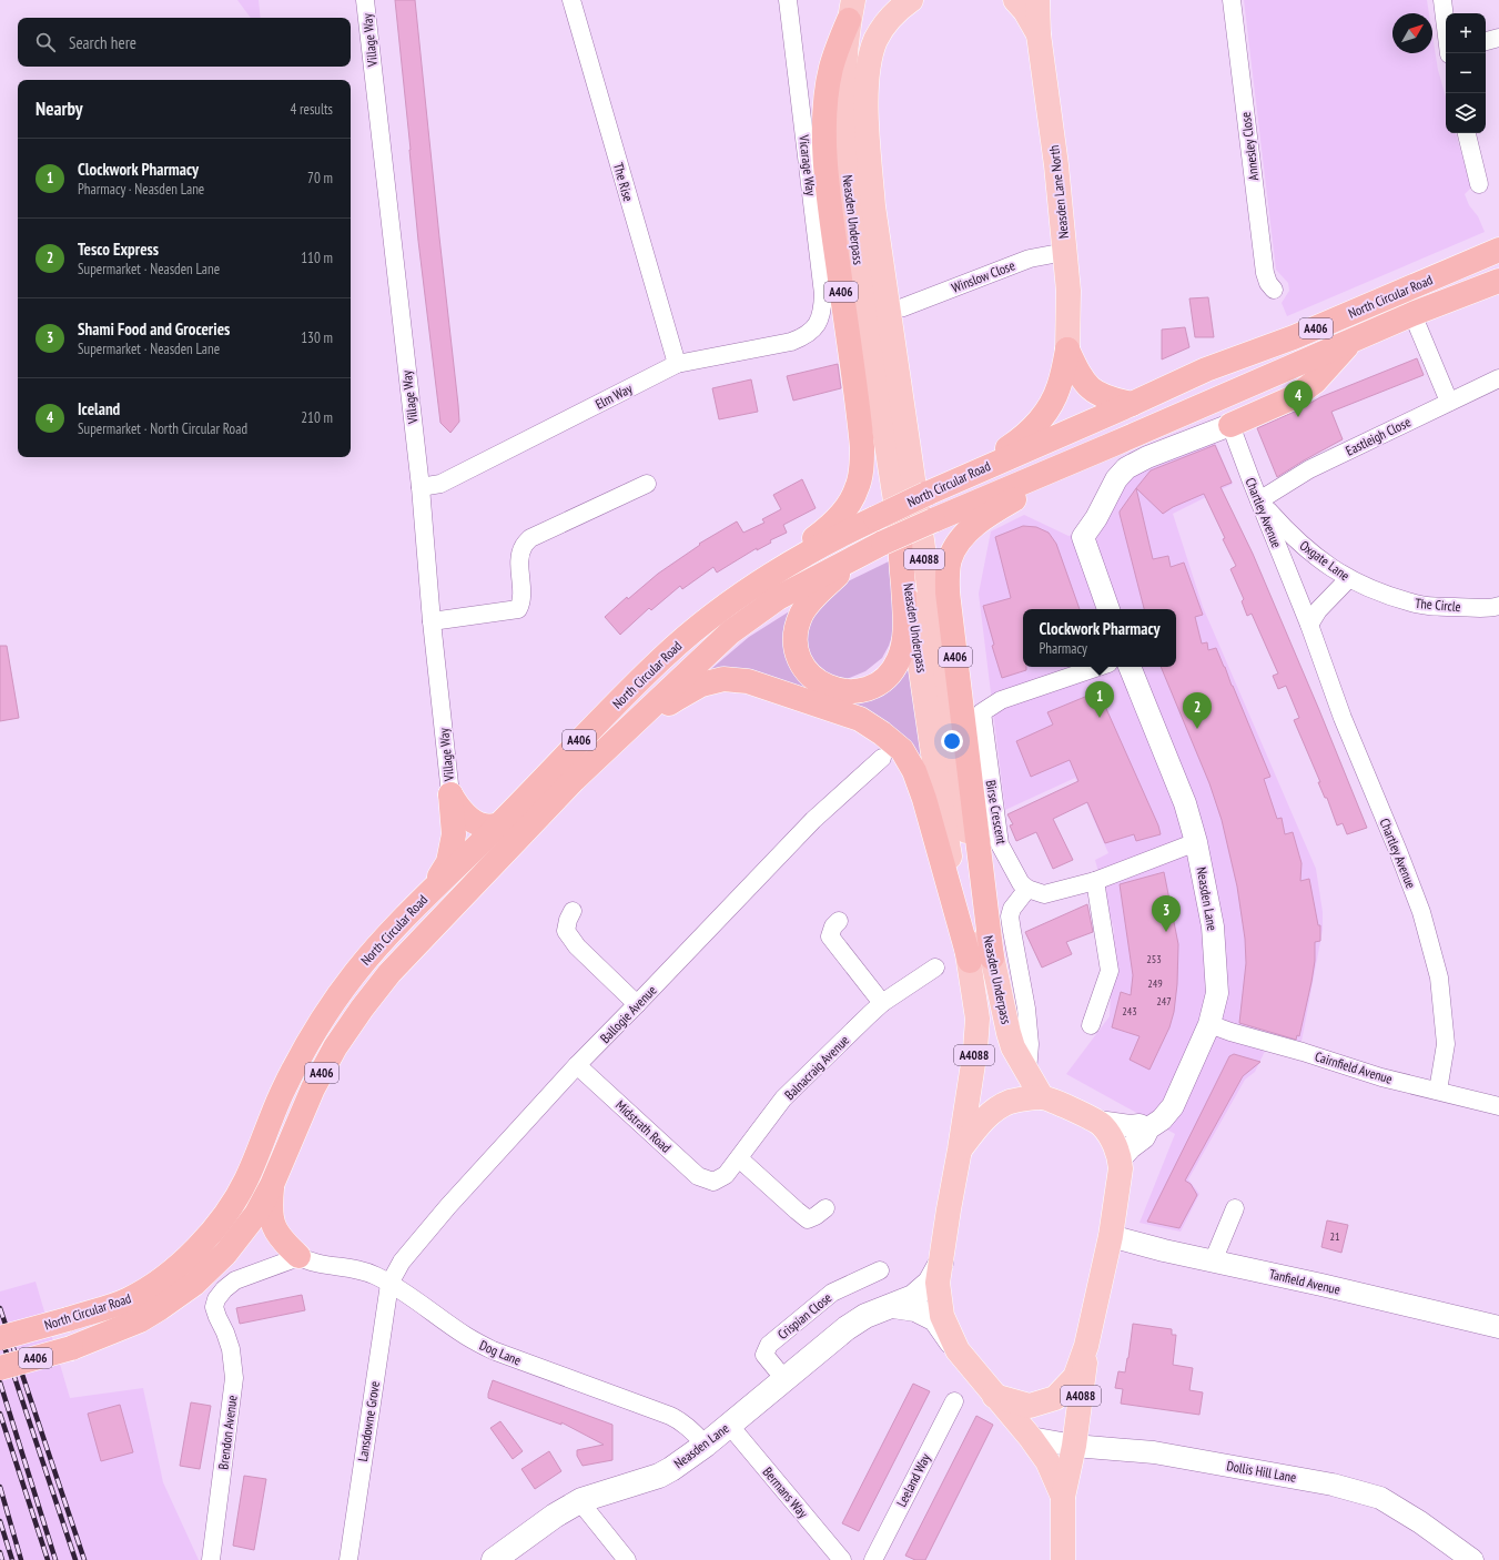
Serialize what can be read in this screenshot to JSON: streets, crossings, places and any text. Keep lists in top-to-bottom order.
{
  "streets": {
    "highway": ["A406", "North Circular Road"],
    "main road": [
      "Neasden Lane North",
      "Neasden Underpass",
      "A4088",
      "Neasden Lane"
    ],
    "street": [
      "Village Way",
      "Annesley Close",
      "Vicarage Way",
      "The Rise",
      "Winslow Close",
      "Elm Way",
      "Eastleigh Close",
      "Chartley Avenue",
      "Oxgate Lane",
      "The Circle",
      "Birse Crescent",
      "Ballogie Avenue",
      "Balnacraig Avenue",
      "Cairnfield Avenue",
      "Midstrath Road",
      "Tanfield Avenue",
      "Crispian Close",
      "Dog Lane",
      "Lansdowne Grove",
      "Brendon Avenue",
      "Dollis Hill Lane",
      "Leeland Way",
      "Bermans Way"
    ]
  },
  "crossings": [
    ["Village Way", "Elm Way"],
    ["Vicarage Way", "Elm Way"],
    ["The Rise", "Elm Way"],
    ["Neasden Lane North", "Winslow Close"],
    ["Neasden Underpass", "A406"],
    ["Neasden Underpass", "North Circular Road"],
    ["Neasden Underpass", "A4088"],
    ["A406", "North Circular Road"],
    ["Eastleigh Close", "Chartley Avenue"],
    ["Eastleigh Close", "Oxgate Lane"],
    ["Chartley Avenue", "Oxgate Lane"],
    ["Chartley Avenue", "Cairnfield Avenue"],
    ["A4088", "Neasden Lane"],
    ["A4088", "Tanfield Avenue"],
    ["A4088", "Dollis Hill Lane"],
    ["Oxgate Lane", "The Circle"],
    ["Neasden Lane", "Cairnfield Avenue"],
    ["Neasden Lane", "Crispian Close"],
    ["Neasden Lane", "Dog Lane"],
    ["Neasden Lane", "Bermans Way"],
    ["Ballogie Avenue", "Midstrath Road"],
    ["Ballogie Avenue", "Dog Lane"],
    ["Ballogie Avenue", "Lansdowne Grove"],
    ["Balnacraig Avenue", "Midstrath Road"],
    ["Dog Lane", "Lansdowne Grove"],
    ["Dog Lane", "Brendon Avenue"]
  ],
  "house_numbers": [
    "253",
    "249",
    "247",
    "243",
    "21"
  ],
  "north": "top right",
  "page": {
    "map_buttons": ["+", "−"],
    "search": "Search here",
    "heading": ["Nearby", "4 results"],
    "list": [
      {
        "mark": "1",
        "name": "Clockwork Pharmacy",
        "note": "Pharmacy · Neasden Lane",
        "value": "70 m"
      },
      {
        "mark": "2",
        "name": "Tesco Express",
        "note": "Supermarket · Neasden Lane",
        "value": "110 m"
      },
      {
        "mark": "3",
        "name": "Shami Food and Groceries",
        "note": "Supermarket · Neasden Lane",
        "value": "130 m"
      },
      {
        "mark": "4",
        "name": "Iceland",
        "note": "Supermarket · North Circular Road",
        "value": "210 m"
      }
    ],
    "pins": [
      "4",
      "1",
      "2",
      "3"
    ],
    "popup": ["Clockwork Pharmacy", "Pharmacy"]
  }
}
